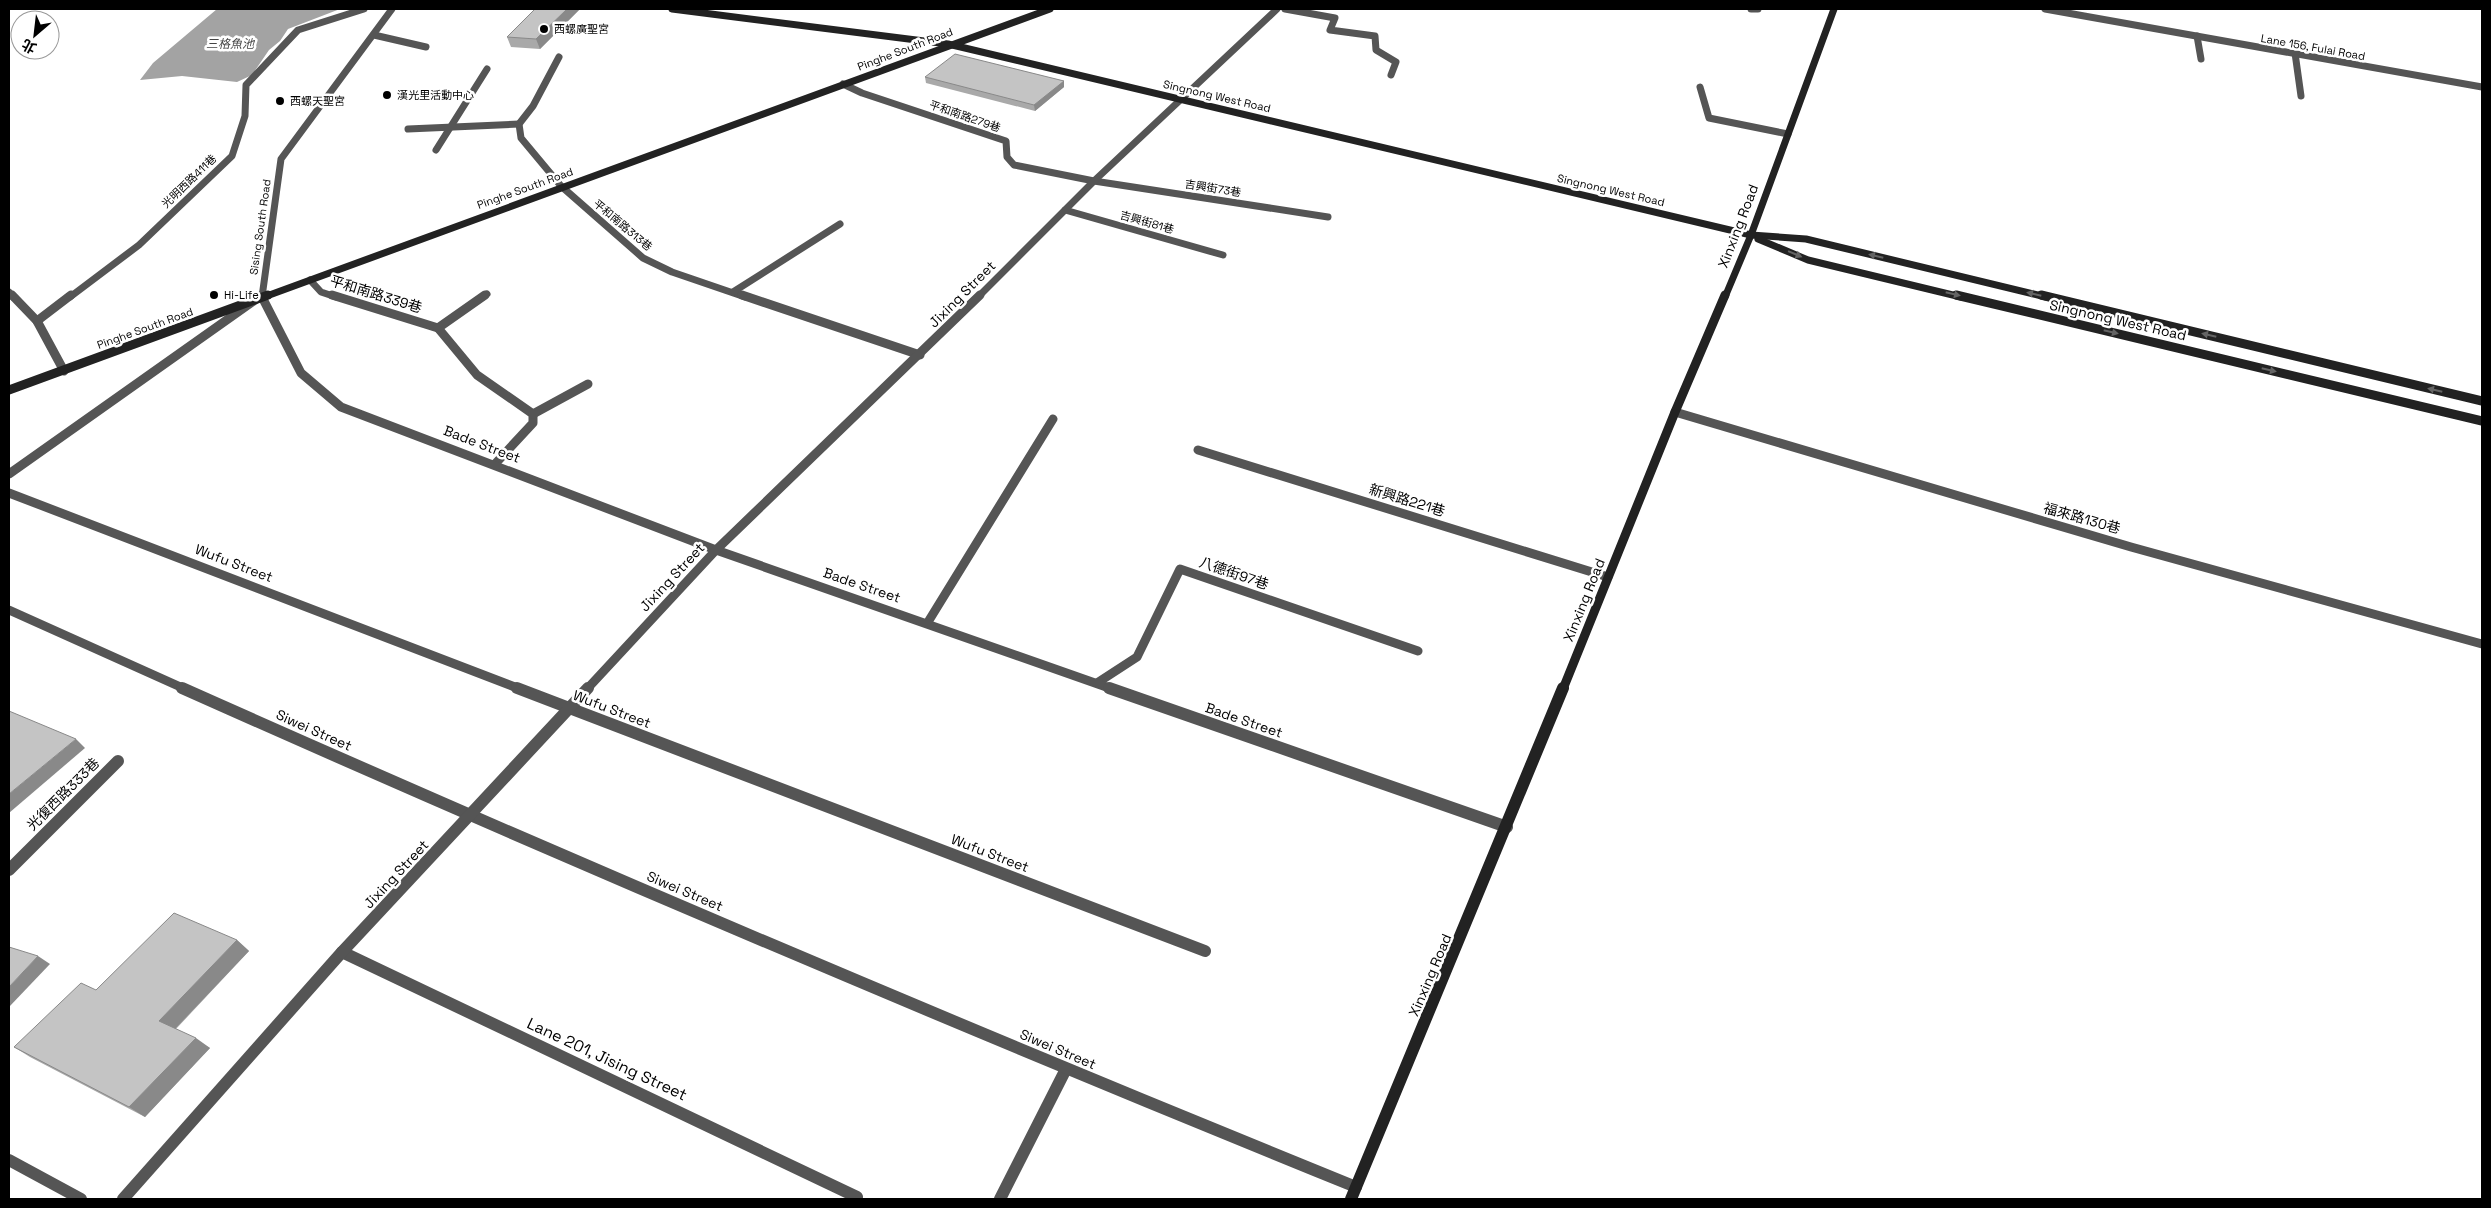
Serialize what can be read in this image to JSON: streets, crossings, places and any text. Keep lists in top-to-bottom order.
{
  "streets": {
    "main road": ["Pinghe South Road", "Singnong West Road", "Xinxing Road"],
    "street": [
      "Lane 156, Fulai Road",
      "平和南路279巷",
      "光明西路411巷",
      "吉興街73巷",
      "吉興街81巷",
      "平和南路313巷",
      "Sising South Road",
      "平和南路339巷",
      "Jixing Street",
      "Bade Street",
      "新興路221巷",
      "福來路130巷",
      "Wufu Street",
      "八德街97巷",
      "Siwei Street",
      "光復西路333巷",
      "Lane 201, Jising Street"
    ]
  },
  "crossings": [
    ["Pinghe South Road", "Singnong West Road"],
    ["Pinghe South Road", "平和南路279巷"],
    ["Pinghe South Road", "平和南路313巷"],
    ["Pinghe South Road", "Sising South Road"],
    ["Pinghe South Road", "平和南路339巷"],
    ["Pinghe South Road", "Bade Street"],
    ["Singnong West Road", "Xinxing Road"],
    ["Singnong West Road", "Jixing Street"],
    ["平和南路279巷", "吉興街73巷"],
    ["平和南路279巷", "Jixing Street"],
    ["吉興街73巷", "Jixing Street"],
    ["吉興街81巷", "Jixing Street"],
    ["平和南路313巷", "Jixing Street"],
    ["Xinxing Road", "Bade Street"],
    ["Xinxing Road", "新興路221巷"],
    ["Xinxing Road", "福來路130巷"],
    ["Xinxing Road", "Siwei Street"],
    ["Sising South Road", "Bade Street"],
    ["Jixing Street", "Bade Street"],
    ["Jixing Street", "Wufu Street"],
    ["Jixing Street", "Siwei Street"],
    ["Jixing Street", "Lane 201, Jising Street"],
    ["Bade Street", "八德街97巷"]
  ],
  "water": ["三格魚池"],
  "places": [
    "西螺廣聖宮",
    "漢光里活動中心",
    "西螺天聖宮",
    "Hi-Life"
  ],
  "north": "bottom left"
}
